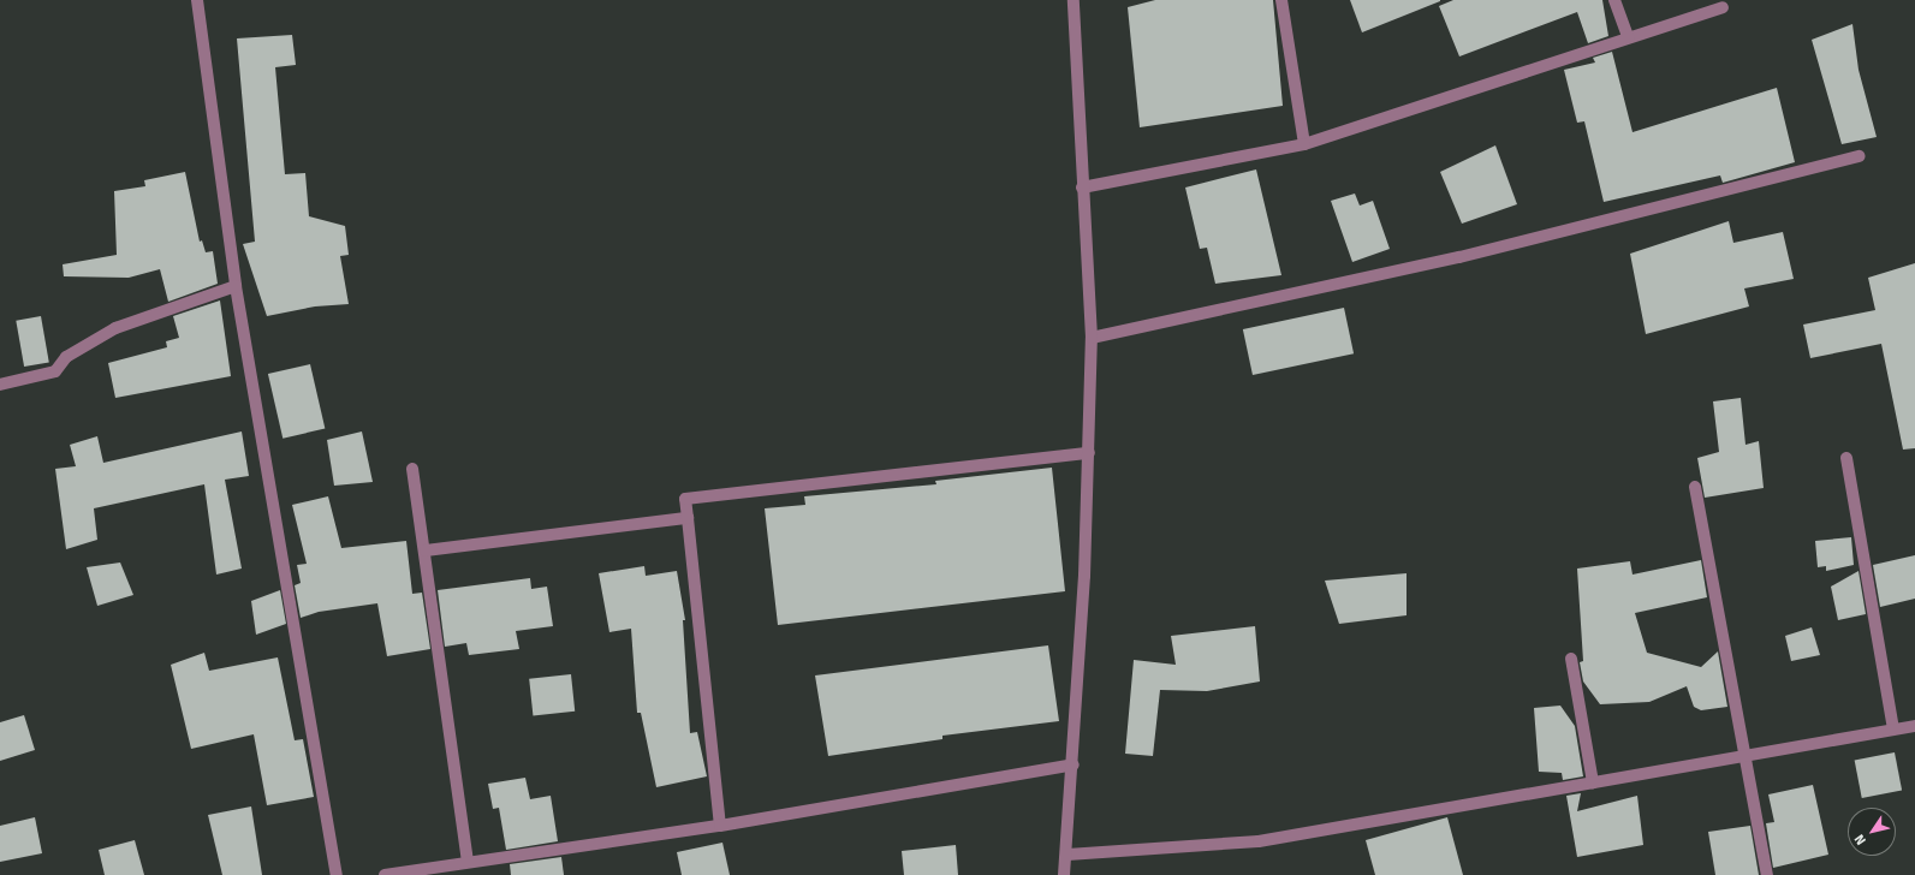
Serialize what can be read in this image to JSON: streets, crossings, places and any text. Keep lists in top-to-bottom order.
{
  "north": "bottom left"
}
